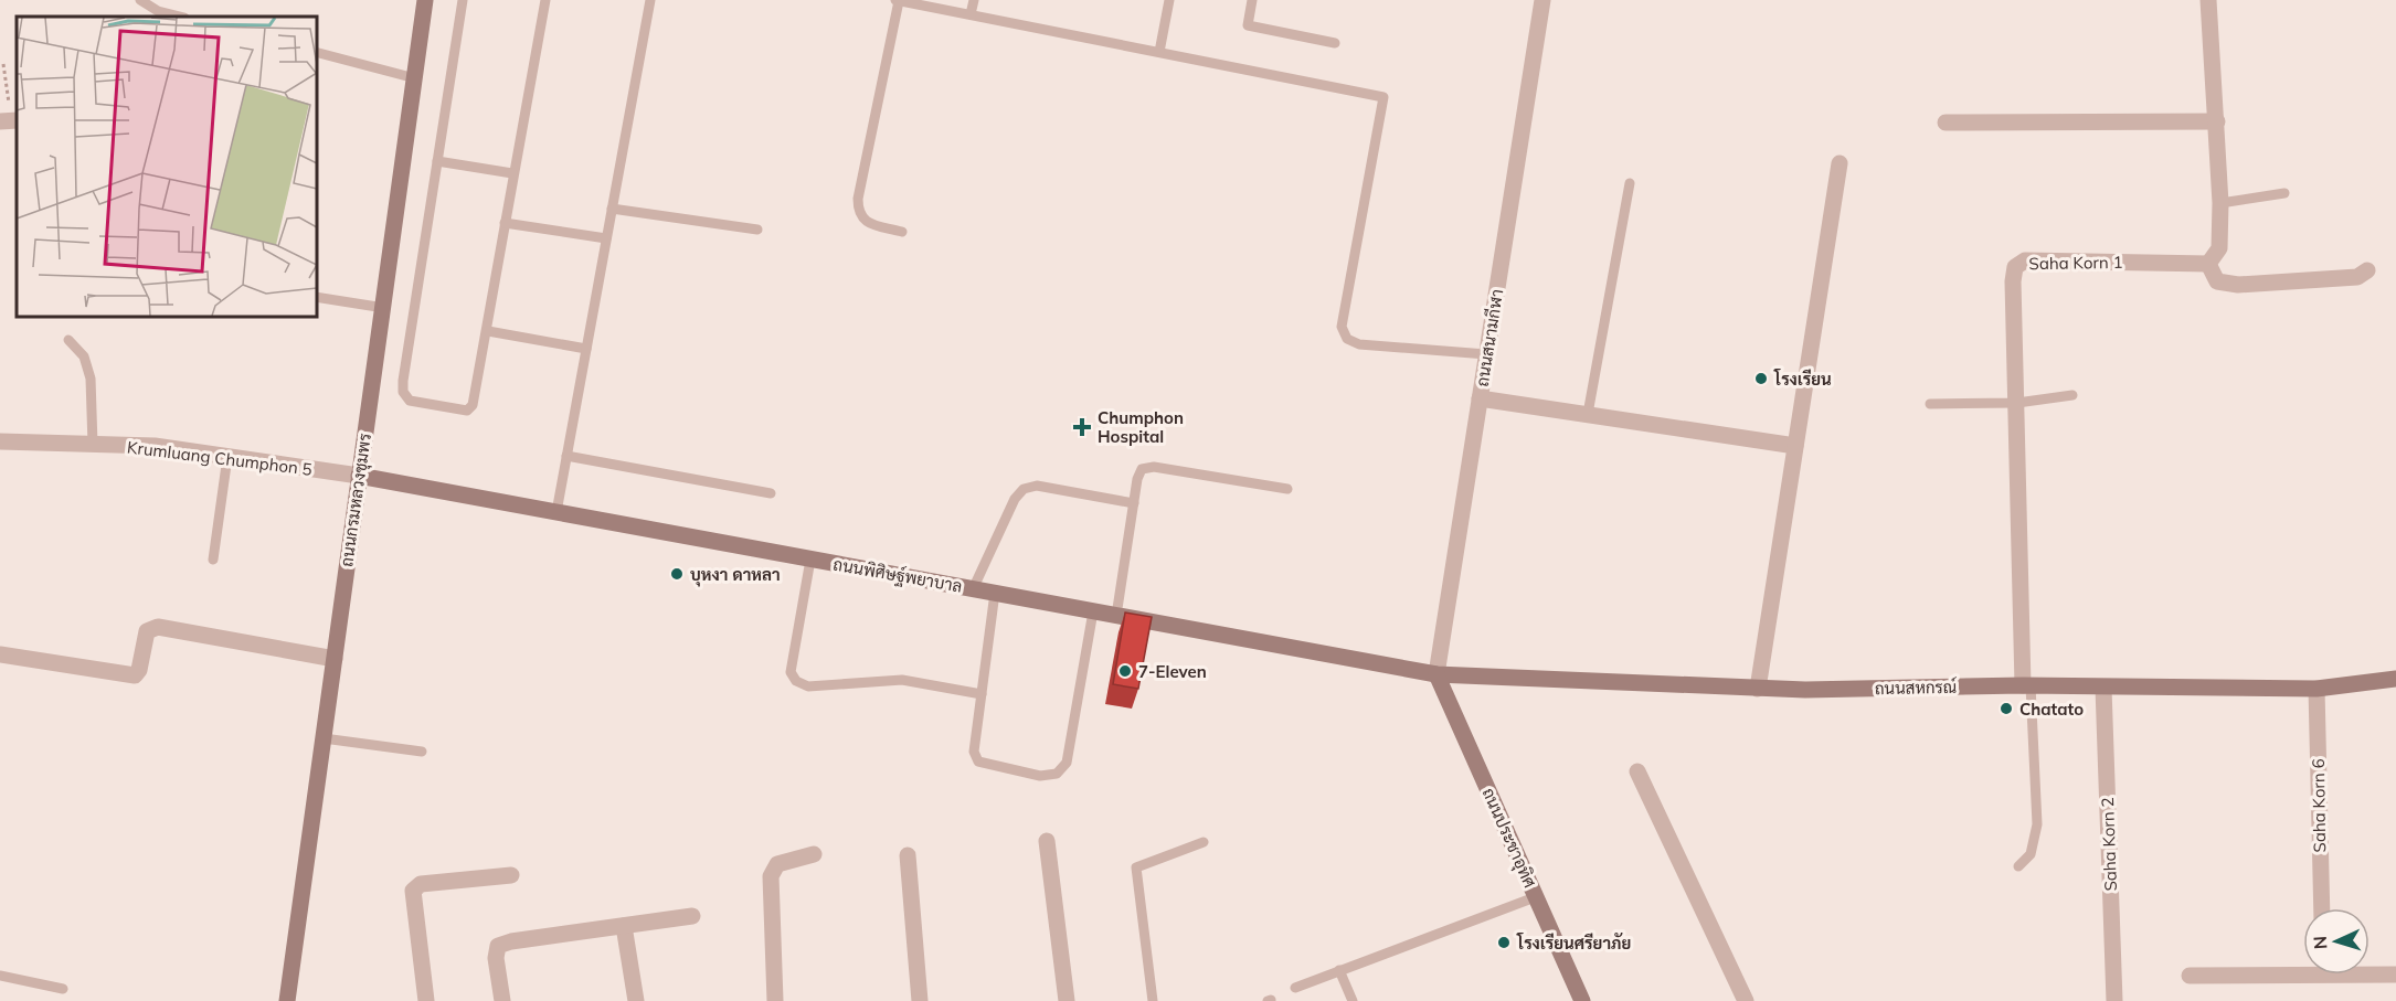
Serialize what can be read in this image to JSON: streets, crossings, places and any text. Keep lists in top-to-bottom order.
{
  "streets": {
    "street": [
      "Saha Korn 1",
      "ถนนสนามกีฬา",
      "Krumluang Chumphon 5",
      "ถนนกรมหลวงชุมพร",
      "ถนนพิศิษฐ์พยาบาล",
      "ถนนสหกรณ์",
      "Saha Korn 6",
      "ถนนประชาอุทิศ",
      "Saha Korn 2"
    ]
  },
  "crossings": [
    ["Saha Korn 1", "ถนนสหกรณ์"],
    ["ถนนสนามกีฬา", "ถนนพิศิษฐ์พยาบาล"],
    ["ถนนสนามกีฬา", "ถนนสหกรณ์"],
    ["ถนนสนามกีฬา", "ถนนประชาอุทิศ"],
    ["Krumluang Chumphon 5", "ถนนกรมหลวงชุมพร"],
    ["Krumluang Chumphon 5", "ถนนพิศิษฐ์พยาบาล"],
    ["ถนนกรมหลวงชุมพร", "ถนนพิศิษฐ์พยาบาล"],
    ["ถนนพิศิษฐ์พยาบาล", "ถนนสหกรณ์"],
    ["ถนนพิศิษฐ์พยาบาล", "ถนนประชาอุทิศ"],
    ["ถนนสหกรณ์", "Saha Korn 6"],
    ["ถนนสหกรณ์", "ถนนประชาอุทิศ"],
    ["ถนนสหกรณ์", "Saha Korn 2"]
  ],
  "places": {
    "other": [
      "โรงเรียน",
      "บุหงา ดาหลา",
      "7-Eleven",
      "Chatato",
      "โรงเรียนศรียาภัย"
    ],
    "health": ["Chumphon Hospital"]
  },
  "north": "left"
}
